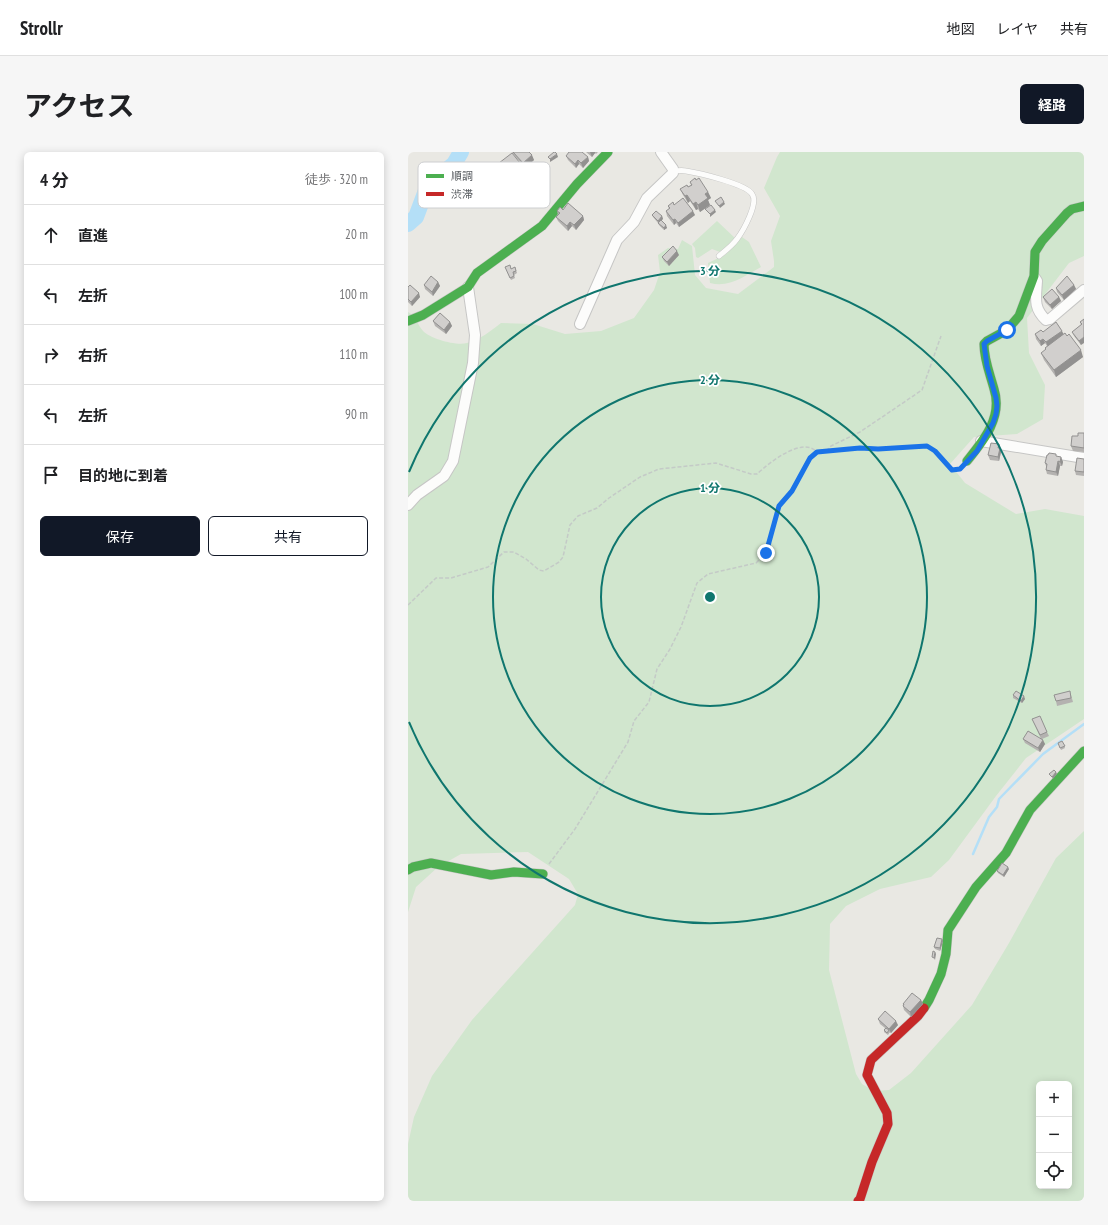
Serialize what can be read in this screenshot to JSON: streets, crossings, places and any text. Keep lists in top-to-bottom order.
{
  "legend": ["順調", "渋滞"],
  "page": {
    "header": "Strollr",
    "nav": ["地図", "レイヤ", "共有"],
    "title": "アクセス",
    "buttons": [
      "経路",
      ["保存", "共有"]
    ],
    "heading": ["4 分", "徒歩 · 320 m"],
    "list": [
      ["直進", "20 m"],
      ["左折", "100 m"],
      ["右折", "110 m"],
      ["左折", "90 m"],
      "目的地に到着"
    ],
    "map_buttons": ["+", "−"]
  },
  "rings": ["3 分", "2 分", "1 分"]
}
